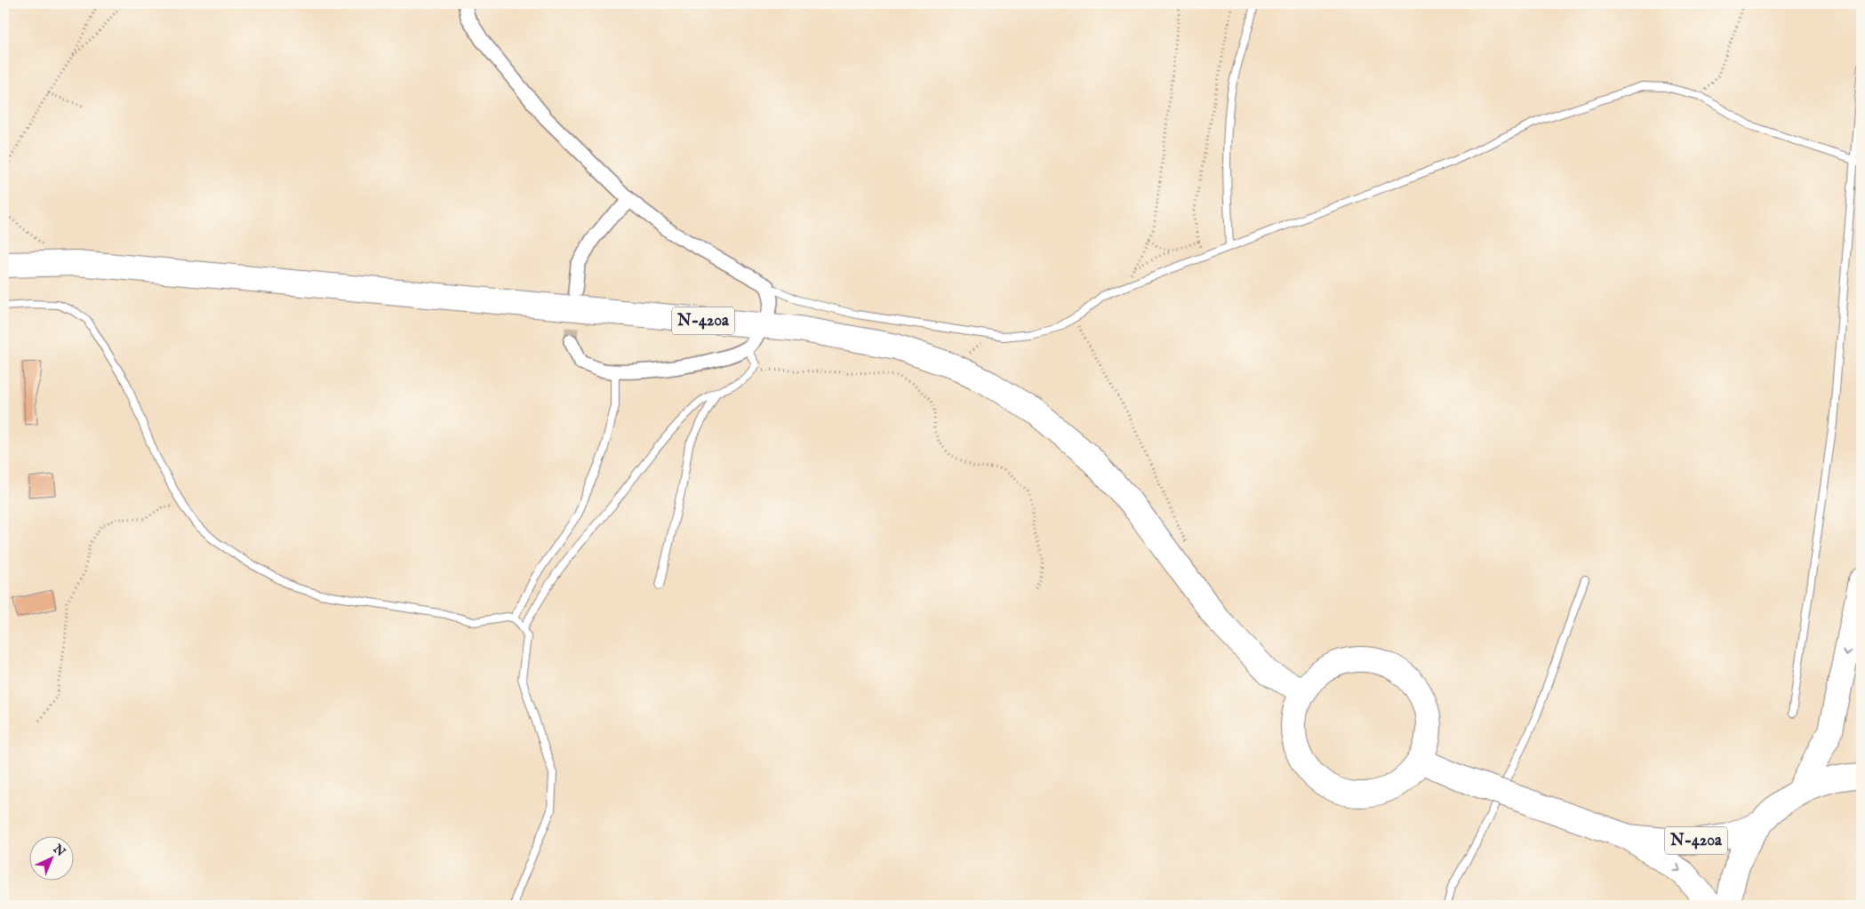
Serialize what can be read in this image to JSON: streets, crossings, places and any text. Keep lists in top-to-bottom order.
{
  "streets": {
    "highway": ["N-420a"]
  },
  "north": "top right"
}
